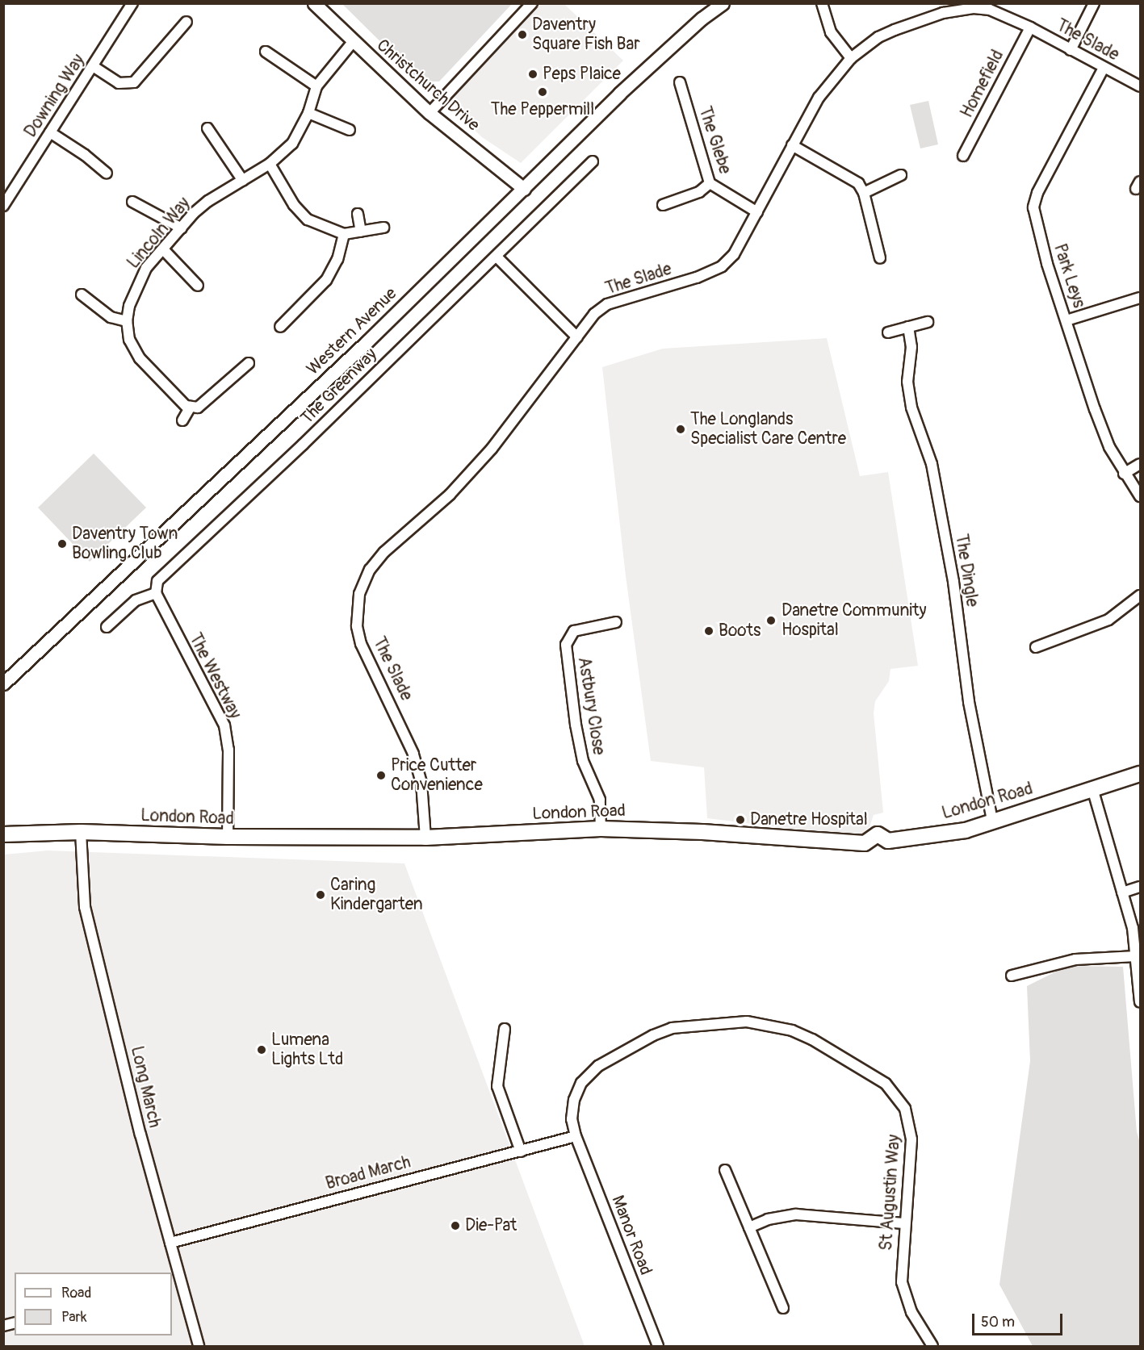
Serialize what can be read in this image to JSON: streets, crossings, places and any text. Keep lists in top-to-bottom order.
{
  "streets": {
    "main road": ["London Road"],
    "street": [
      "The Slade",
      "Homefield",
      "Christchurch Drive",
      "Downing Way",
      "The Glebe",
      "Lincoln Way",
      "Park Leys",
      "Western Avenue",
      "The Greenway",
      "The Dingle",
      "The Westway",
      "Astbury Close",
      "Long March",
      "Broad March",
      "St Augustin Way",
      "Manor Road"
    ]
  },
  "crossings": [
    ["The Slade", "Homefield"],
    ["The Slade", "The Glebe"],
    ["The Slade", "Park Leys"],
    ["The Slade", "London Road"],
    ["Christchurch Drive", "Lincoln Way"],
    ["Christchurch Drive", "Western Avenue"],
    ["The Greenway", "The Westway"],
    ["The Dingle", "London Road"],
    ["The Westway", "London Road"],
    ["Astbury Close", "London Road"],
    ["London Road", "Long March"],
    ["Long March", "Broad March"],
    ["Broad March", "St Augustin Way"],
    ["Broad March", "Manor Road"],
    ["St Augustin Way", "Manor Road"]
  ],
  "places": [
    "Daventry Square Fish Bar",
    "Peps Plaice",
    "The Peppermill",
    "The Longlands Specialist Care Centre",
    "Daventry Town Bowling Club",
    "Danetre Community Hospital",
    "Boots",
    "Price Cutter Convenience",
    "Danetre Hospital",
    "Caring Kindergarten",
    "Lumena Lights Ltd",
    "Die-Pat"
  ],
  "legend": ["Road", "Park"],
  "scale_bar": "50 m"
}
